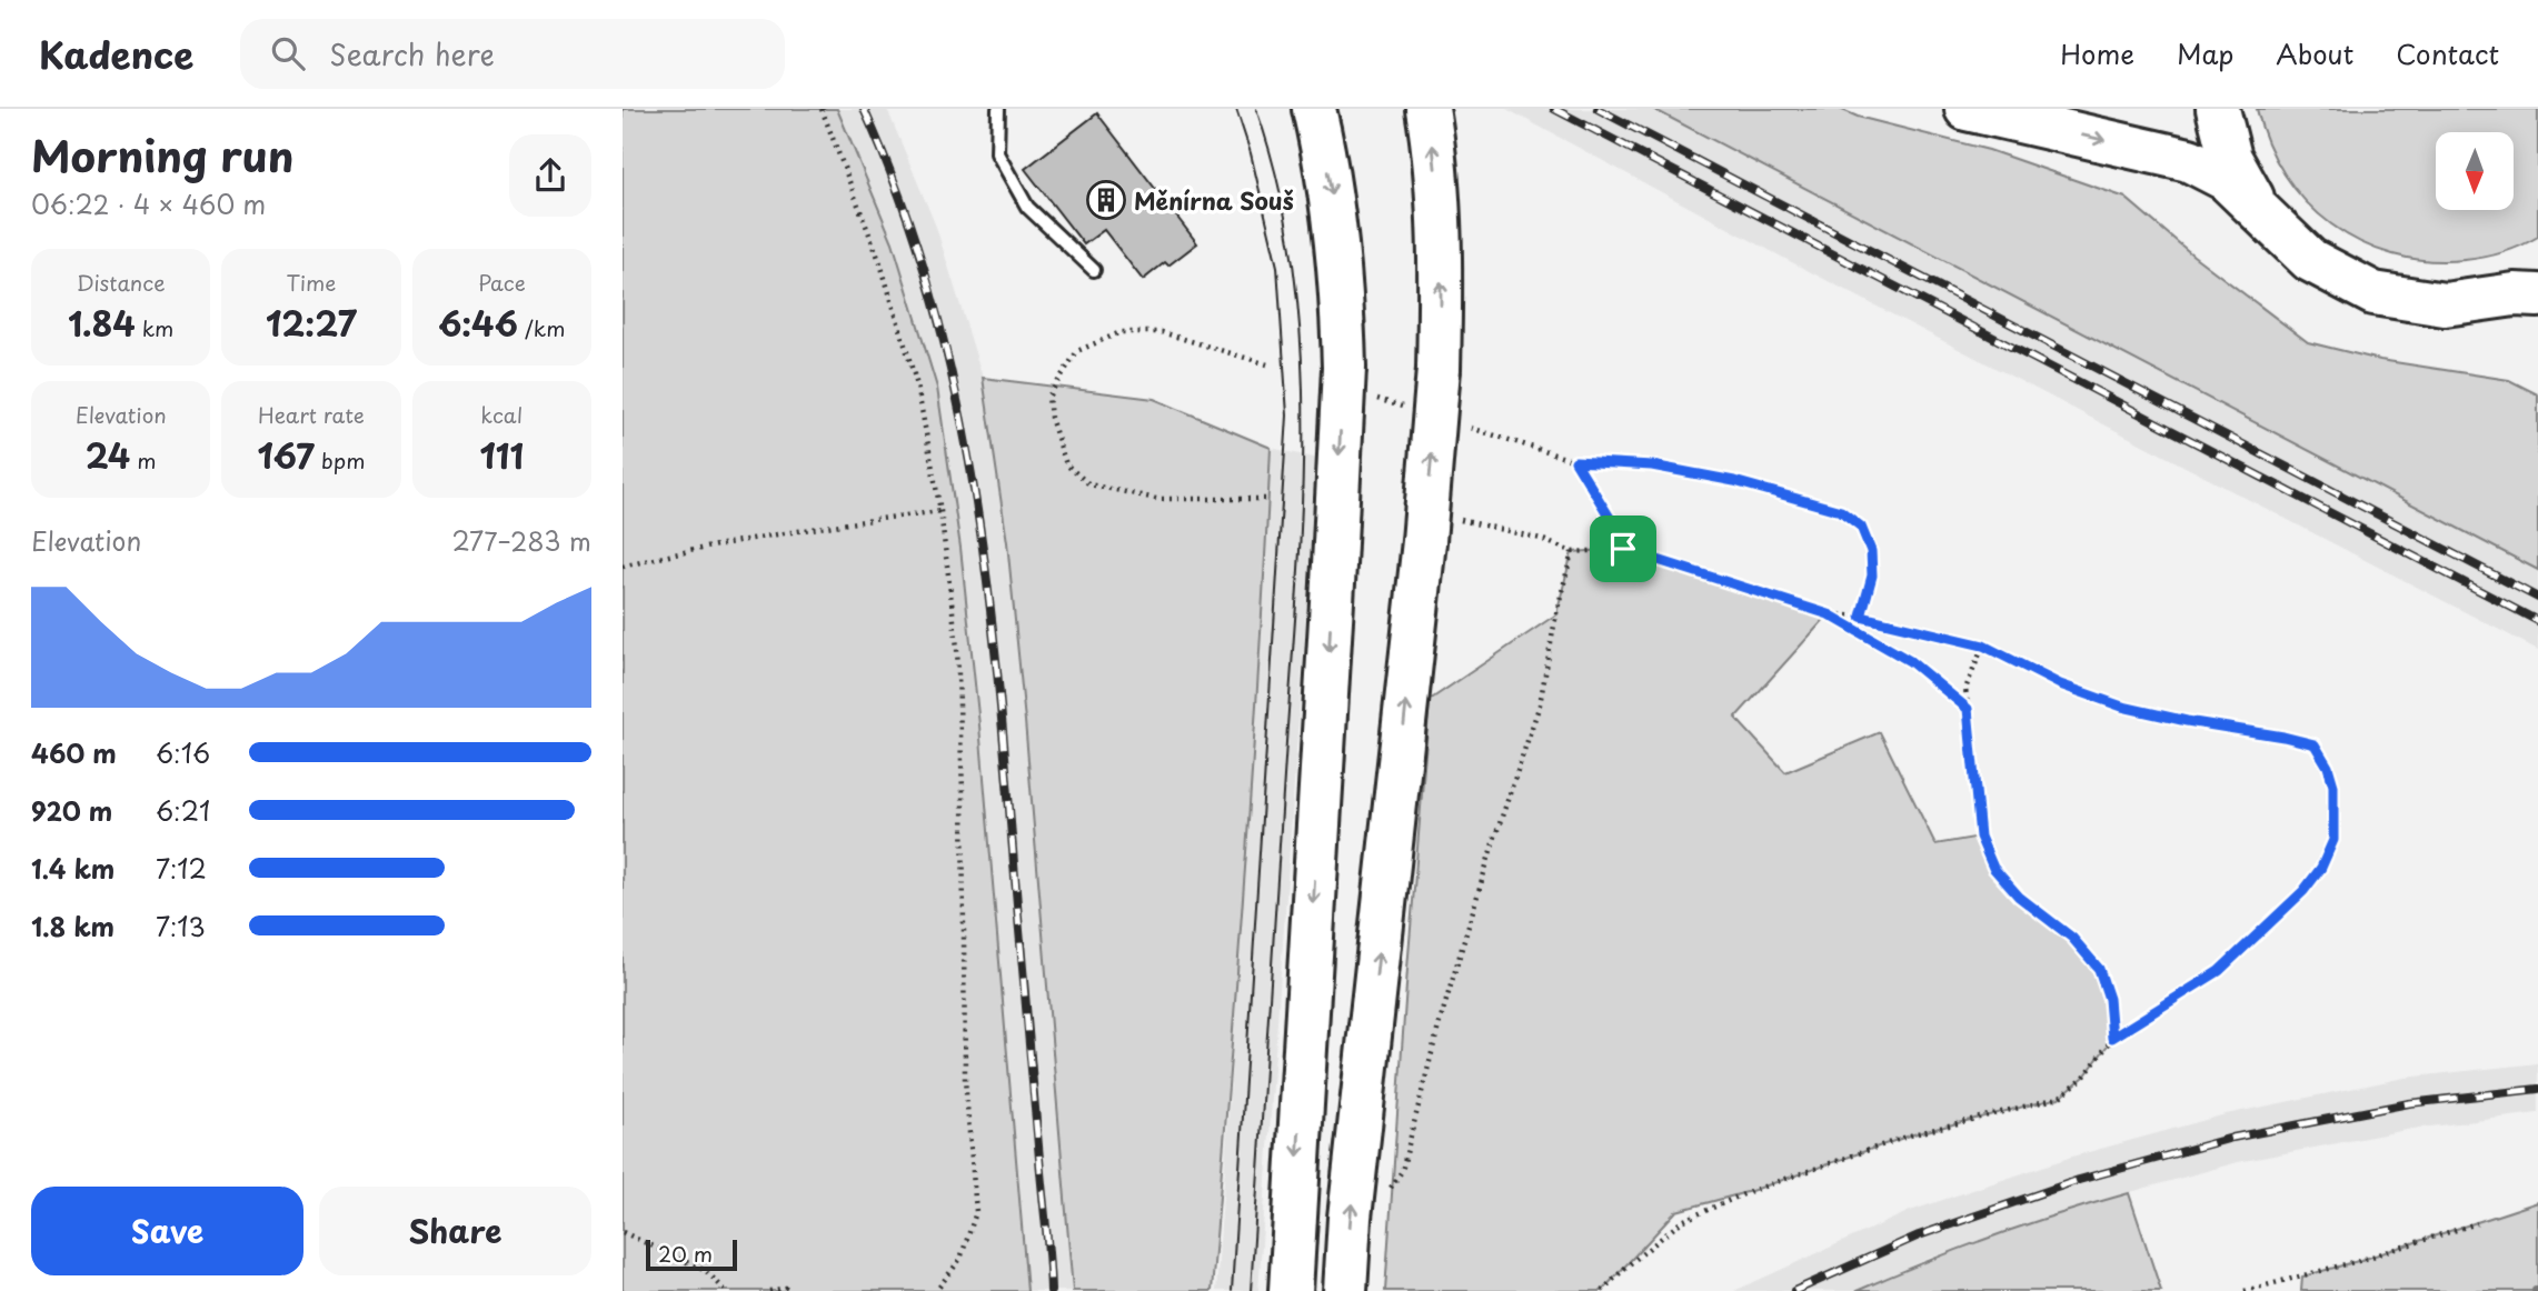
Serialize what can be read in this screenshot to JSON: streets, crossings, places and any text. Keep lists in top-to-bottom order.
{
  "places": {
    "building": ["Měnírna Souš"]
  },
  "scale_bar": "20 m",
  "north": "bottom",
  "page": {
    "header": "Kadence",
    "search": "Search here",
    "nav": [
      "Home",
      "Map",
      "About",
      "Contact"
    ],
    "heading": ["Morning run", "06:22 · 4 × 460 m"],
    "stats": [
      ["Distance", "1.84 km"],
      ["Time", "12:27"],
      ["Pace", "6:46 /km"],
      ["Elevation", "24 m"],
      ["Heart rate", "167 bpm"],
      ["kcal", "111"]
    ],
    "chart": ["Elevation", "277–283 m"],
    "list": [
      {
        "name": "460 m",
        "note": "6:16"
      },
      {
        "name": "920 m",
        "note": "6:21"
      },
      {
        "name": "1.4 km",
        "note": "7:12"
      },
      {
        "name": "1.8 km",
        "note": "7:13"
      }
    ],
    "buttons": ["Save", "Share"],
    "scale": "20 m"
  }
}
